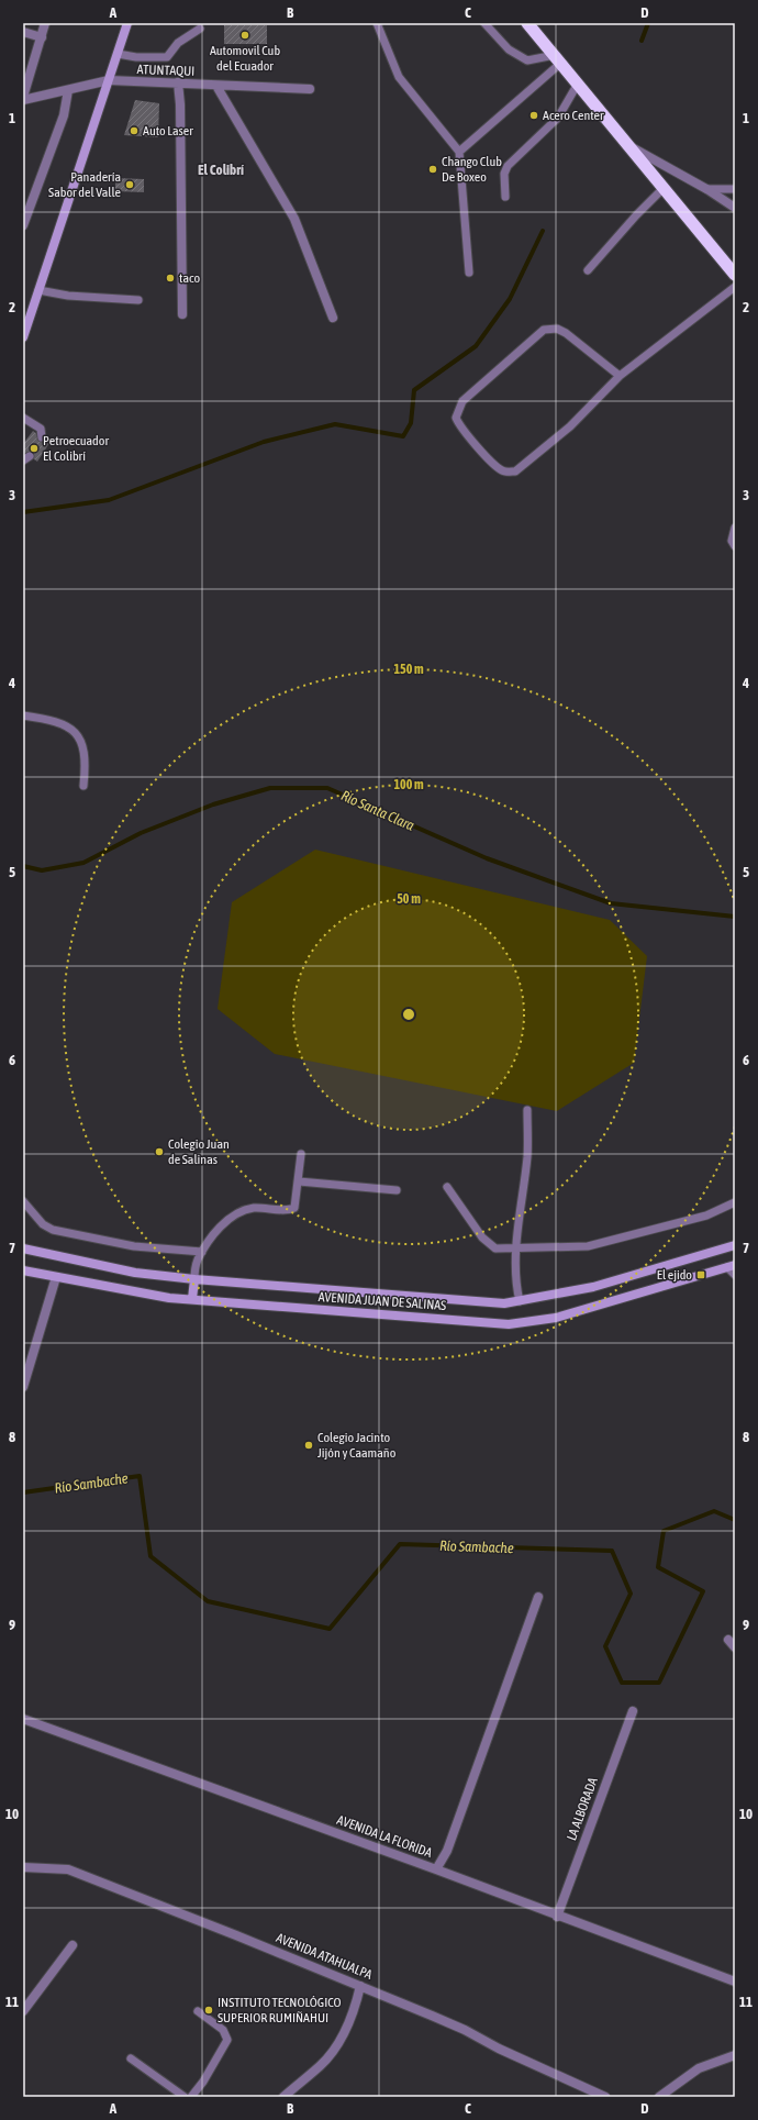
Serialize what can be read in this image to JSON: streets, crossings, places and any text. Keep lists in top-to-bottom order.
{
  "streets": {
    "main road": ["AVENIDA JUAN DE SALINAS"],
    "street": [
      "ATUNTAQUI",
      "LA ALBORADA",
      "AVENIDA LA FLORIDA",
      "AVENIDA ATAHUALPA"
    ]
  },
  "crossings": [
    ["LA ALBORADA", "AVENIDA LA FLORIDA"]
  ],
  "districts": ["El Colibrí"],
  "water": ["Río Santa Clara", "Río Sambache"],
  "places": {
    "other": [
      "Automovil Cub del Ecuador",
      "Acero Center",
      "Auto Laser",
      "Chango Club De Boxeo",
      "Panadería Sabor del Valle",
      "taco",
      "Petroecuador El Colibrí",
      "Colegio Juan de Salinas",
      "Colegio Jacinto Jijón y Caamaño",
      "INSTITUTO TECNOLÓGICO SUPERIOR RUMIÑAHUI"
    ],
    "transit": ["El ejido"]
  },
  "grid": {
    "columns": [
      "A",
      "B",
      "C",
      "D"
    ],
    "rows": [
      "1",
      "2",
      "3",
      "4",
      "5",
      "6",
      "7",
      "8",
      "9",
      "10",
      "11"
    ]
  },
  "rings": ["150 m", "100 m", "50 m"]
}
